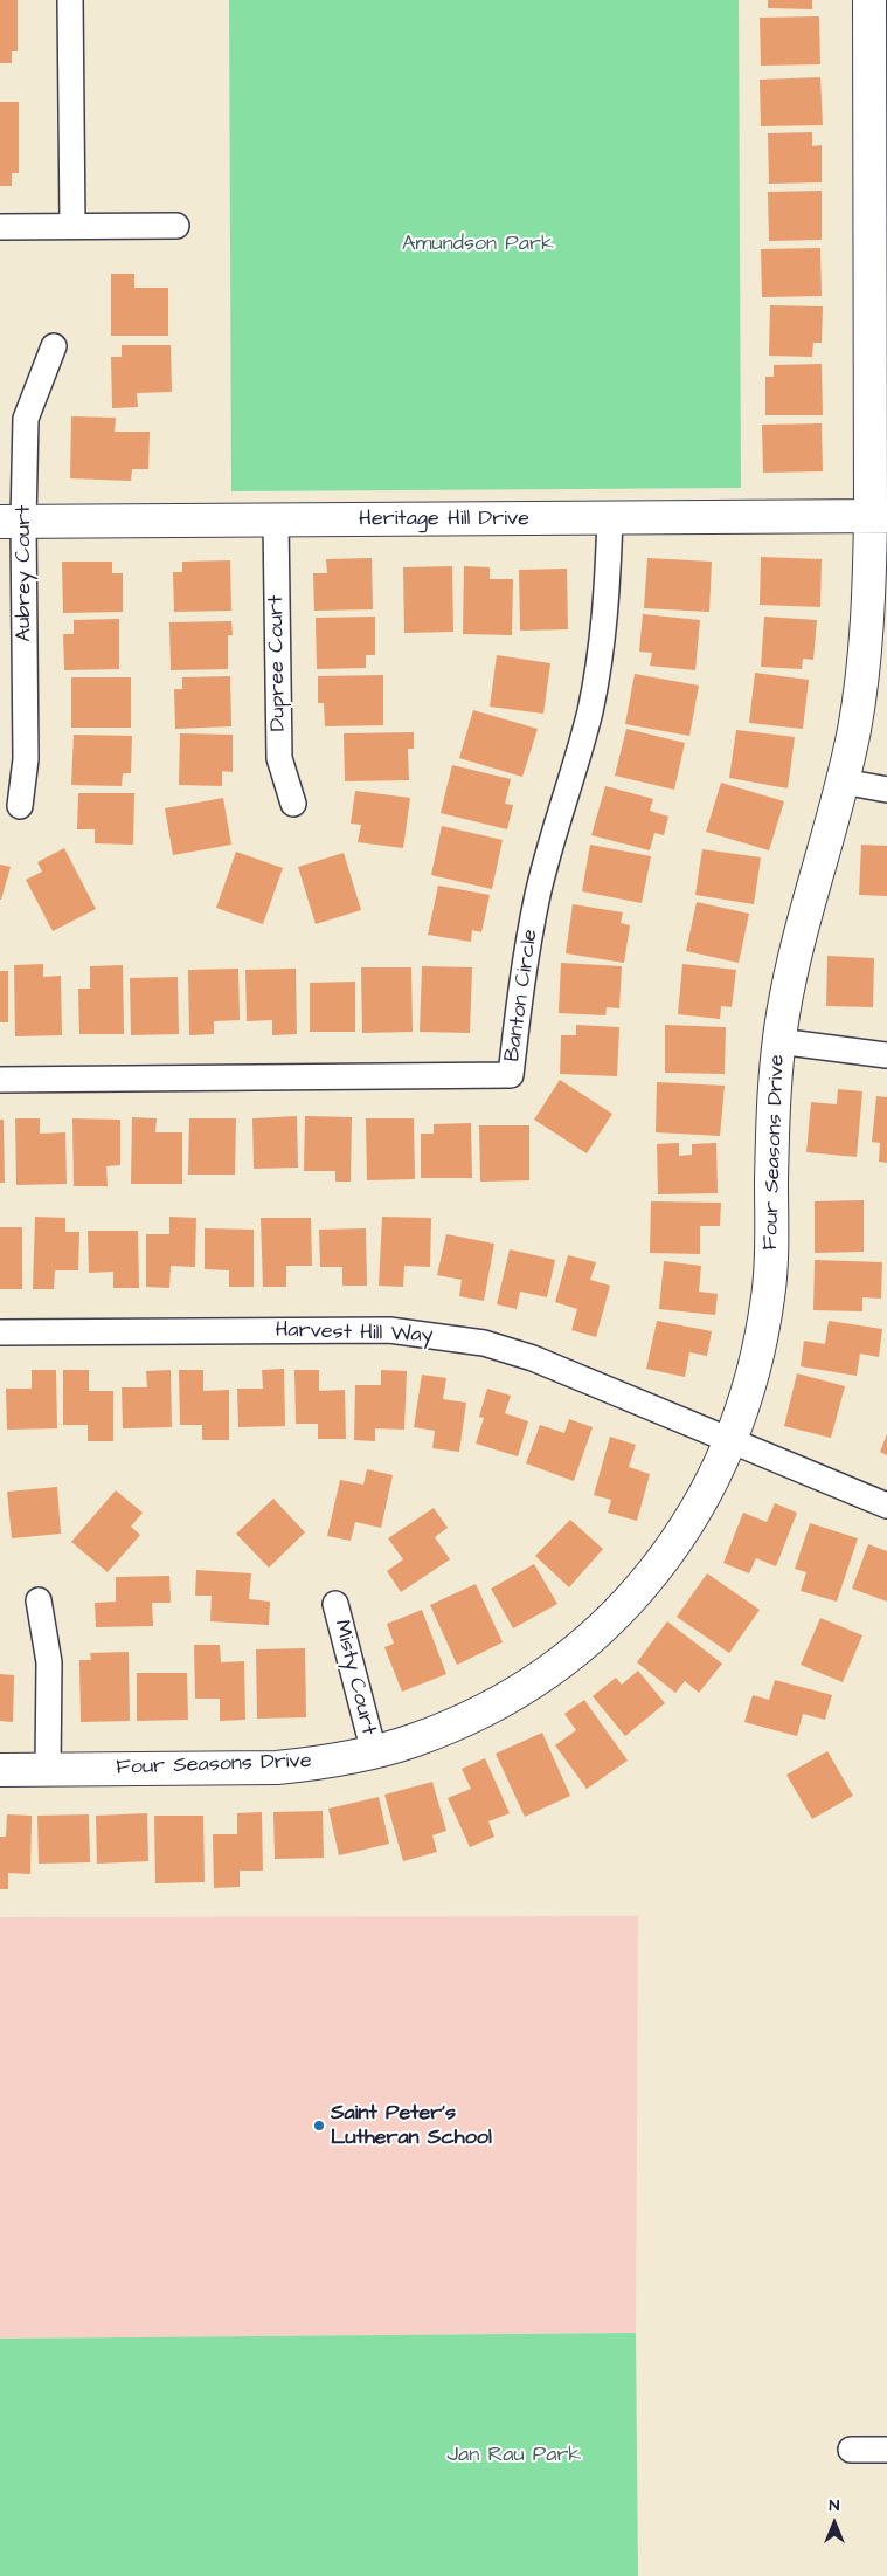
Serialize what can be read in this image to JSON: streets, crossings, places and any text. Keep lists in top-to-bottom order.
{
  "streets": {
    "street": [
      "Heritage Hill Drive",
      "Aubrey Court",
      "Dupree Court",
      "Banton Circle",
      "Four Seasons Drive",
      "Harvest Hill Way",
      "Misty Court"
    ]
  },
  "crossings": [
    ["Heritage Hill Drive", "Aubrey Court"],
    ["Heritage Hill Drive", "Dupree Court"],
    ["Heritage Hill Drive", "Banton Circle"],
    ["Heritage Hill Drive", "Four Seasons Drive"],
    ["Four Seasons Drive", "Harvest Hill Way"],
    ["Four Seasons Drive", "Misty Court"]
  ],
  "parks": ["Amundson Park", "Jan Rau Park"],
  "places": ["Saint Peter's Lutheran School"],
  "north": "top"
}
